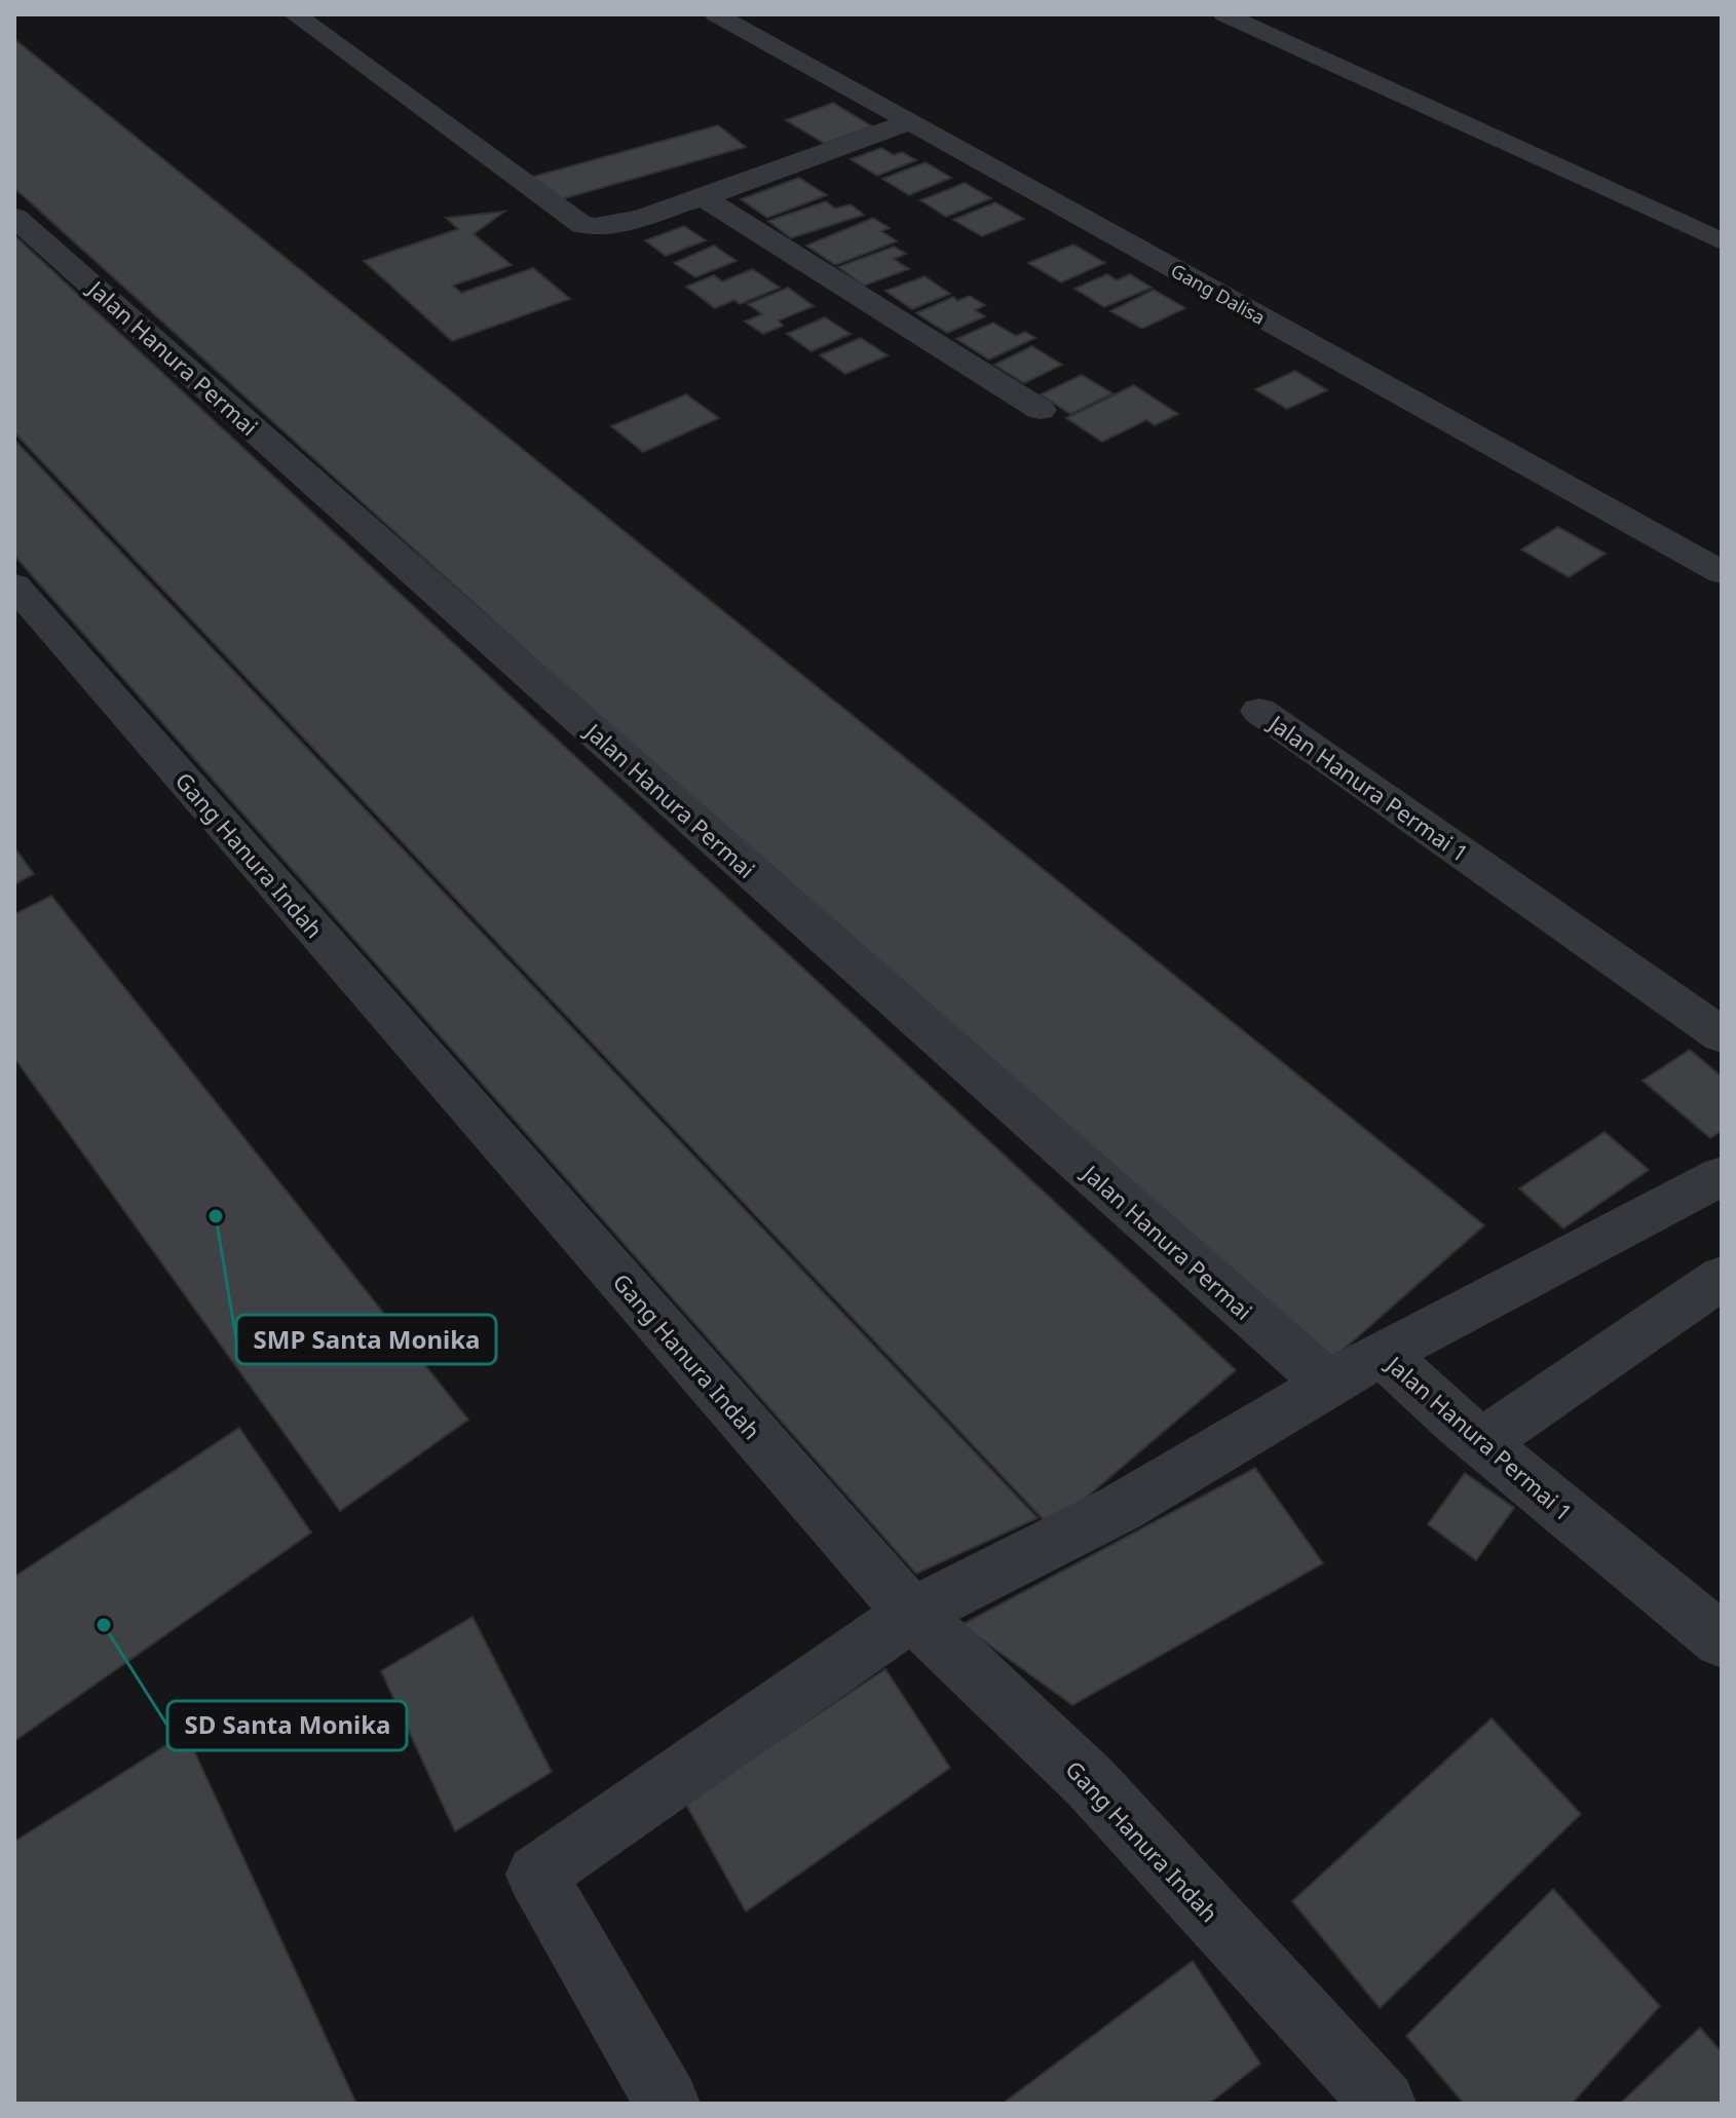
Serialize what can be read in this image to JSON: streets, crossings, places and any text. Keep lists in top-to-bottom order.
{
  "streets": {
    "street": [
      "Gang Dalisa",
      "Jalan Hanura Permai",
      "Jalan Hanura Permai 1",
      "Gang Hanura Indah"
    ]
  },
  "places": ["SMP Santa Monika", "SD Santa Monika"]
}
